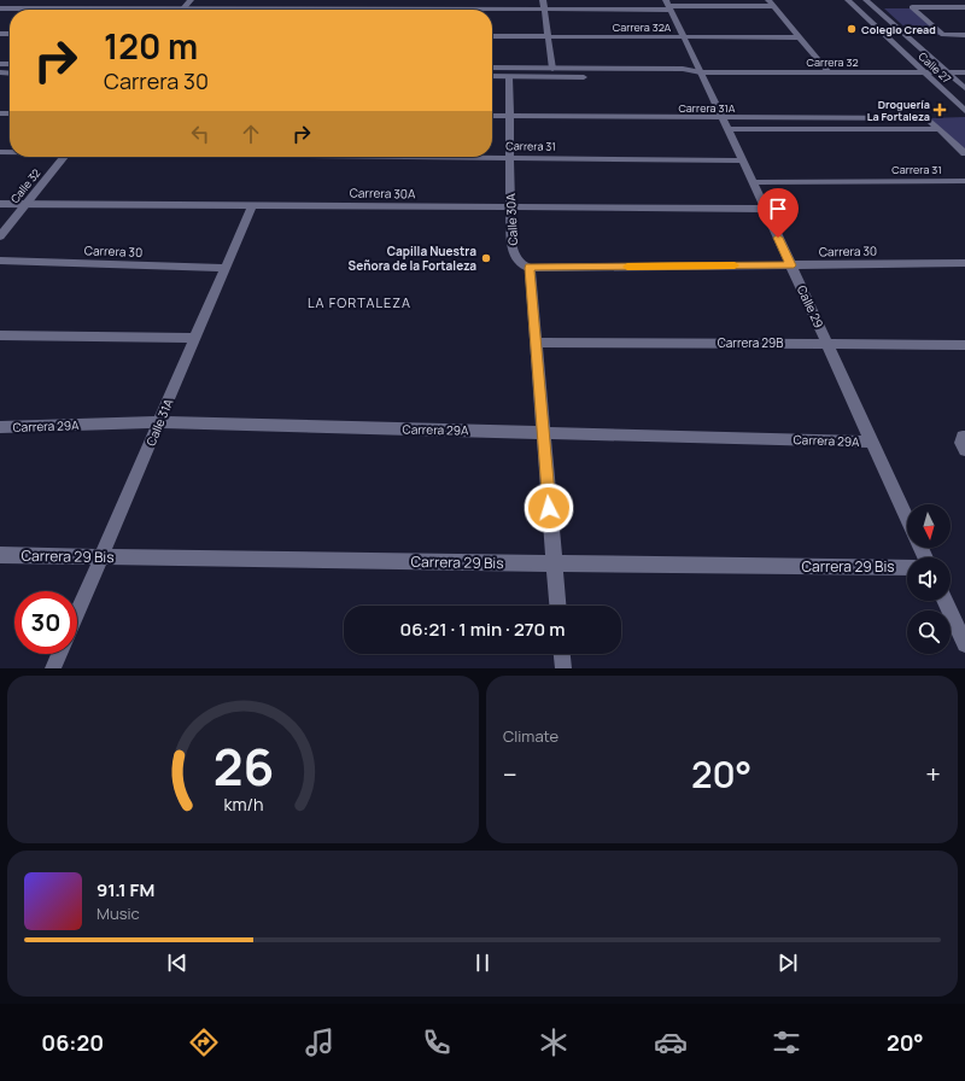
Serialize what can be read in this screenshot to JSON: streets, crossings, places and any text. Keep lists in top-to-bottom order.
{
  "streets": {
    "street": [
      "Carrera 32A",
      "Carrera 32",
      "Calle 27",
      "Carrera 31A",
      "Carrera 31",
      "Calle 32",
      "Carrera 30A",
      "Calle 30A",
      "Carrera 30",
      "Calle 29",
      "Carrera 29B",
      "Calle 31A",
      "Carrera 29A",
      "Carrera 29 Bis"
    ]
  },
  "crossings": [
    ["Carrera 32A", "Calle 29"],
    ["Carrera 32", "Calle 27"],
    ["Carrera 32", "Calle 30A"],
    ["Carrera 32", "Calle 29"],
    ["Carrera 31A", "Calle 30A"],
    ["Carrera 31A", "Calle 29"],
    ["Carrera 31", "Calle 30A"],
    ["Carrera 31", "Calle 29"],
    ["Calle 32", "Carrera 30A"],
    ["Carrera 30A", "Calle 30A"],
    ["Carrera 30A", "Calle 29"],
    ["Carrera 30A", "Calle 31A"],
    ["Calle 30A", "Carrera 30"],
    ["Carrera 30", "Calle 29"],
    ["Carrera 30", "Calle 31A"],
    ["Calle 29", "Carrera 29B"],
    ["Calle 29", "Carrera 29A"],
    ["Calle 31A", "Carrera 29A"],
    ["Calle 31A", "Carrera 29 Bis"]
  ],
  "districts": ["LA FORTALEZA"],
  "places": {
    "other": ["Colegio Cread", "Capilla Nuestra Señora de la Fortaleza"],
    "health": ["Droguería La Fortaleza"]
  },
  "north": "bottom",
  "page": {
    "turn": ["120 m", "Carrera 30"],
    "limit": "30",
    "trip": "06:21 · 1 min · 270 m",
    "tile": "Climate",
    "heat": ["−", "20°", "+"],
    "song": ["91.1 FM", "Music"],
    "tabs": ["06:20", "20°"],
    "gauge": ["26", "km/h"]
  }
}
